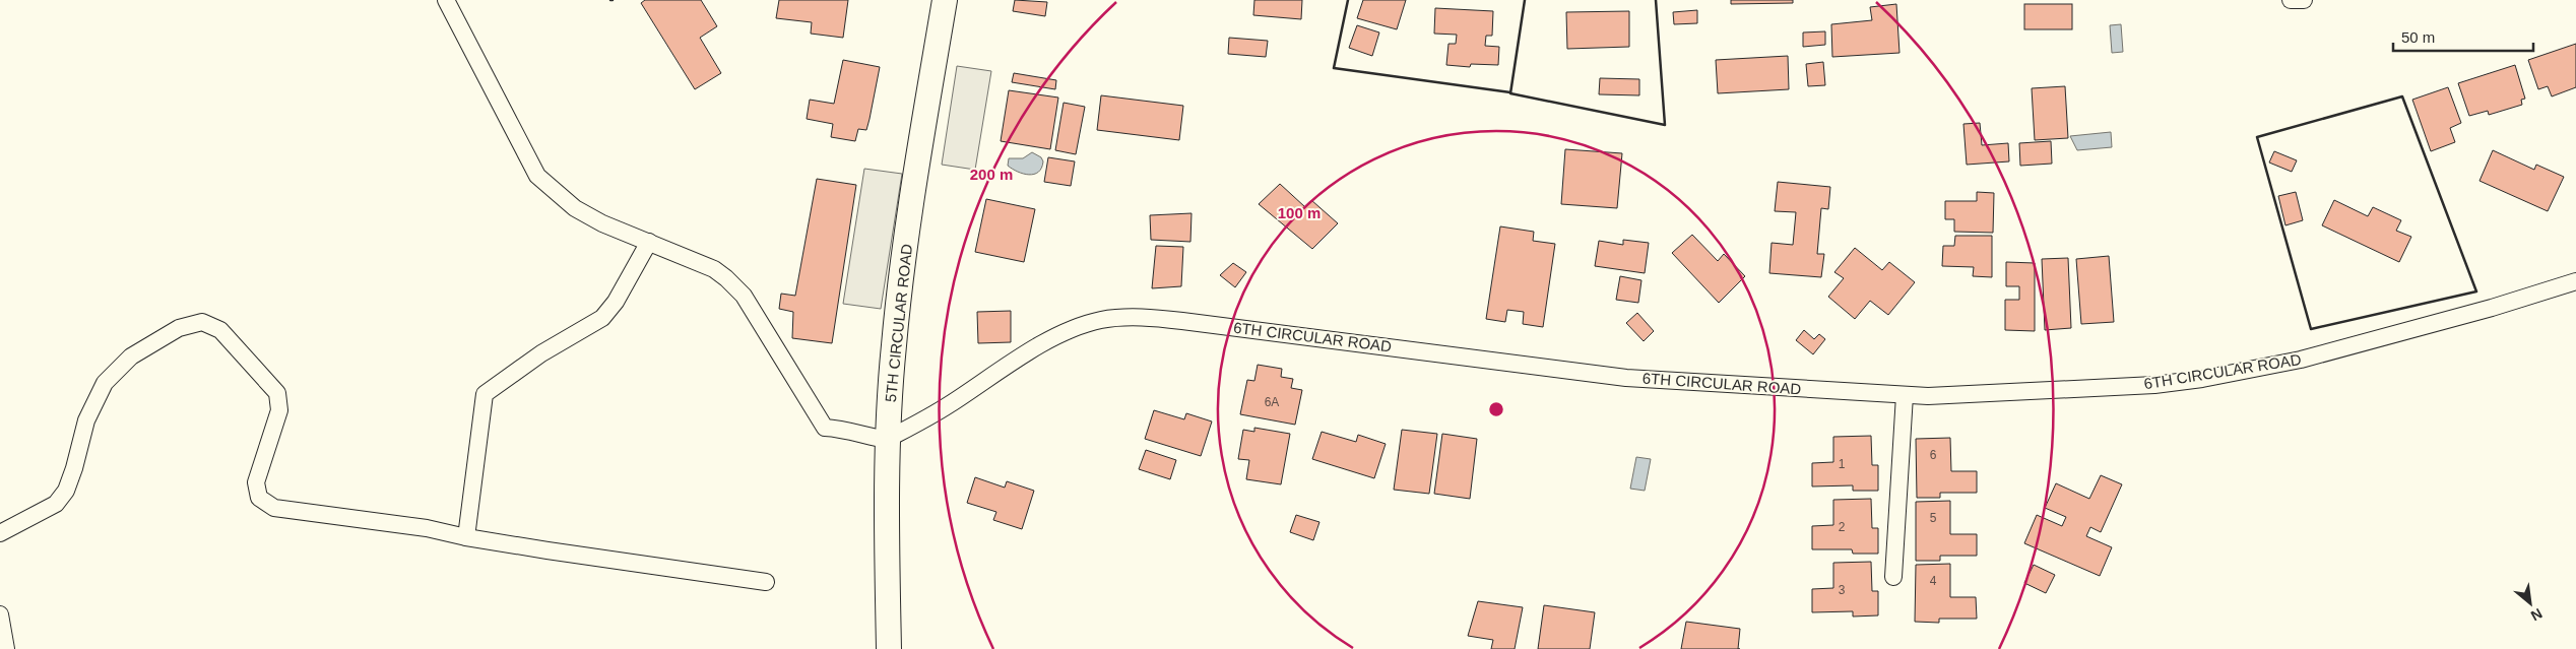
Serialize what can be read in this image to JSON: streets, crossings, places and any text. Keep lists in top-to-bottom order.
{
  "streets": {
    "street": ["5TH CIRCULAR ROAD", "6TH CIRCULAR ROAD"]
  },
  "crossings": [
    ["5TH CIRCULAR ROAD", "6TH CIRCULAR ROAD"]
  ],
  "house_numbers": [
    "6A",
    "6",
    "1",
    "5",
    "2",
    "4",
    "3"
  ],
  "scale_bar": "50 m",
  "north": "bottom right",
  "rings": ["200 m", "100 m"]
}
